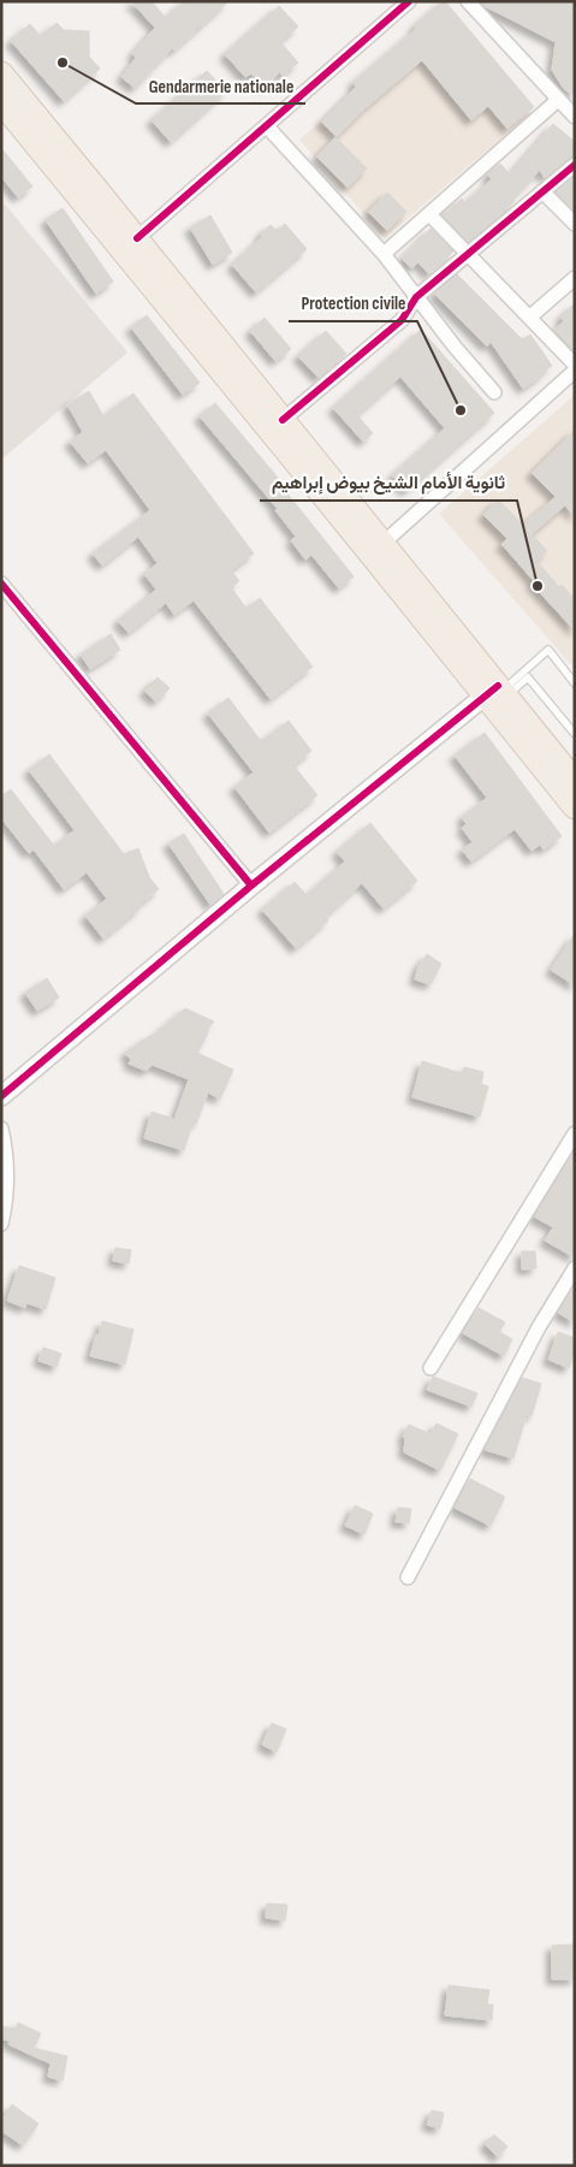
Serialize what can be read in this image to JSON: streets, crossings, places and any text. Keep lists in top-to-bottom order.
{
  "places": ["Gendarmerie nationale", "Protection civile", "ثانوية الأمام الشيخ بيوض إبراهيم"]
}
